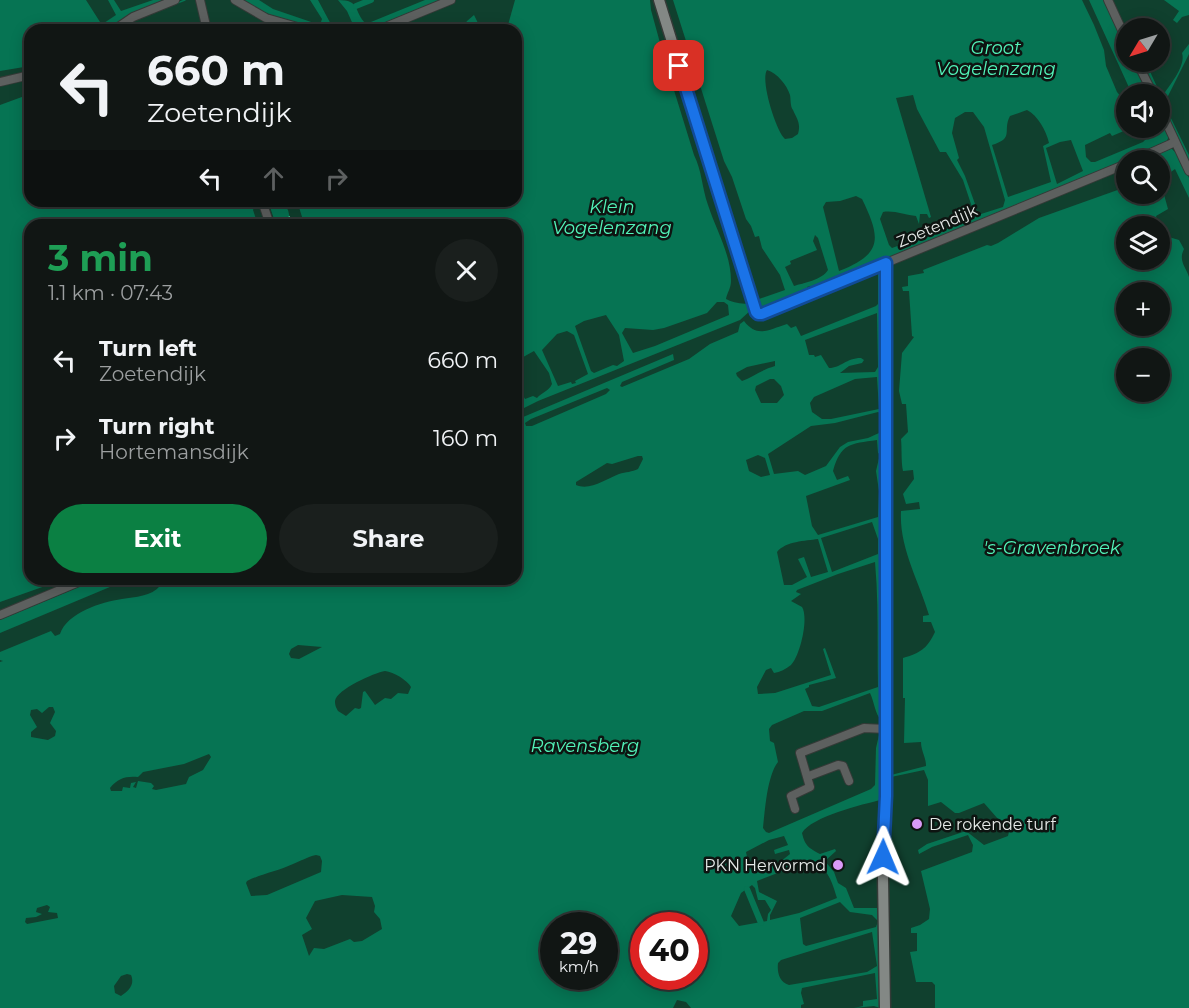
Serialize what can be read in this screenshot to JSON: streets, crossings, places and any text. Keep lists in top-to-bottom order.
{
  "streets": {
    "street": ["Zoetendijk"]
  },
  "water": [
    "Groot Vogelenzang",
    "Klein Vogelenzang",
    "'s-Gravenbroek",
    "Ravensberg"
  ],
  "places": ["De rokende turf", "PKN Hervormd"],
  "north": "bottom left",
  "page": {
    "map_buttons": ["+", "−"],
    "turn": ["660 m", "Zoetendijk"],
    "heading": ["3 min", "1.1 km · 07:43"],
    "list": [
      {
        "name": "Turn left",
        "note": "Zoetendijk",
        "value": "660 m"
      },
      {
        "name": "Turn right",
        "note": "Hortemansdijk",
        "value": "160 m"
      }
    ],
    "buttons": ["Exit", "Share"],
    "speed": "29 km/h",
    "limit": "40"
  }
}
